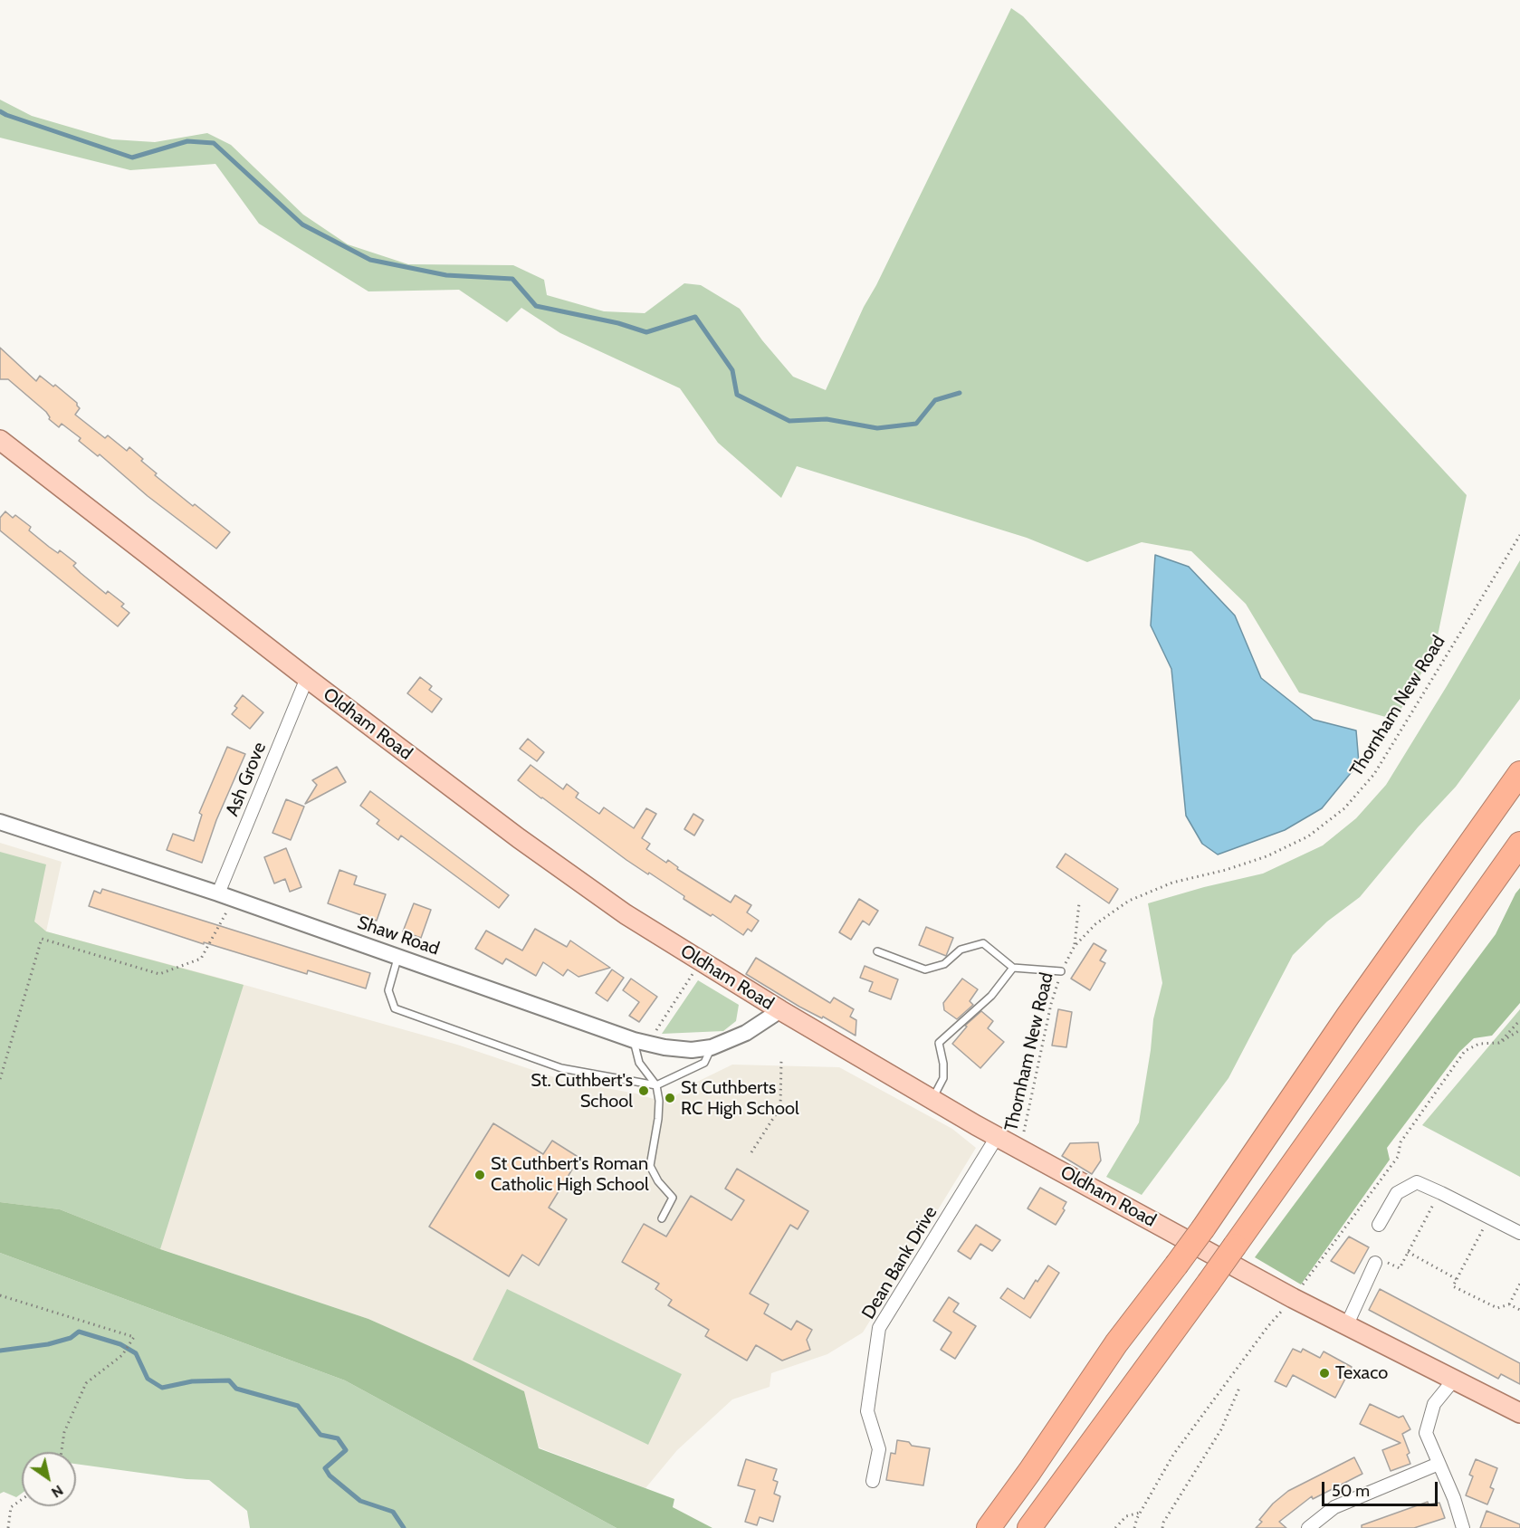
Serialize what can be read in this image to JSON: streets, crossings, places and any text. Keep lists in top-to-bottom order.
{
  "streets": {
    "main road": ["Oldham Road"],
    "street": ["Ash Grove", "Shaw Road", "Dean Bank Drive"],
    "path": ["Thornham New Road"]
  },
  "crossings": [
    ["Thornham New Road", "Oldham Road"],
    ["Oldham Road", "Ash Grove"],
    ["Oldham Road", "Shaw Road"],
    ["Oldham Road", "Dean Bank Drive"],
    ["Ash Grove", "Shaw Road"]
  ],
  "places": [
    "St. Cuthbert's School",
    "St Cuthberts RC High School",
    "St Cuthbert's Roman Catholic High School",
    "Texaco"
  ],
  "scale_bar": "50 m",
  "north": "bottom right"
}
